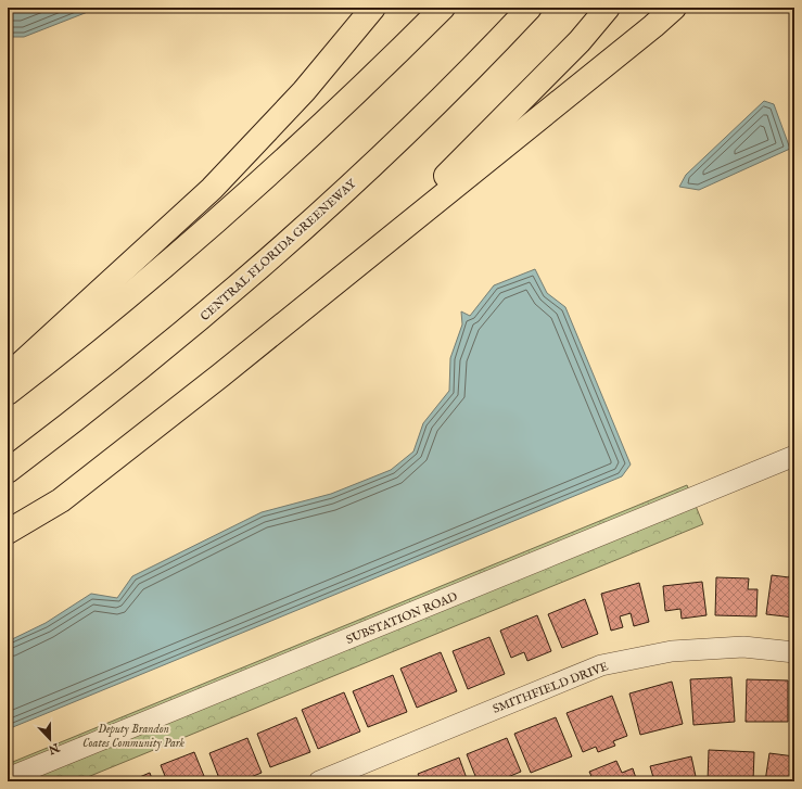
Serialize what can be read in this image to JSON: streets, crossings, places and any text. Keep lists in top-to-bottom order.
{
  "streets": {
    "highway": ["CENTRAL FLORIDA GREENEWAY"],
    "street": ["SUBSTATION ROAD", "SMITHFIELD DRIVE"]
  },
  "parks": ["Deputy Brandon Coates Community Park"],
  "north": "bottom"
}
